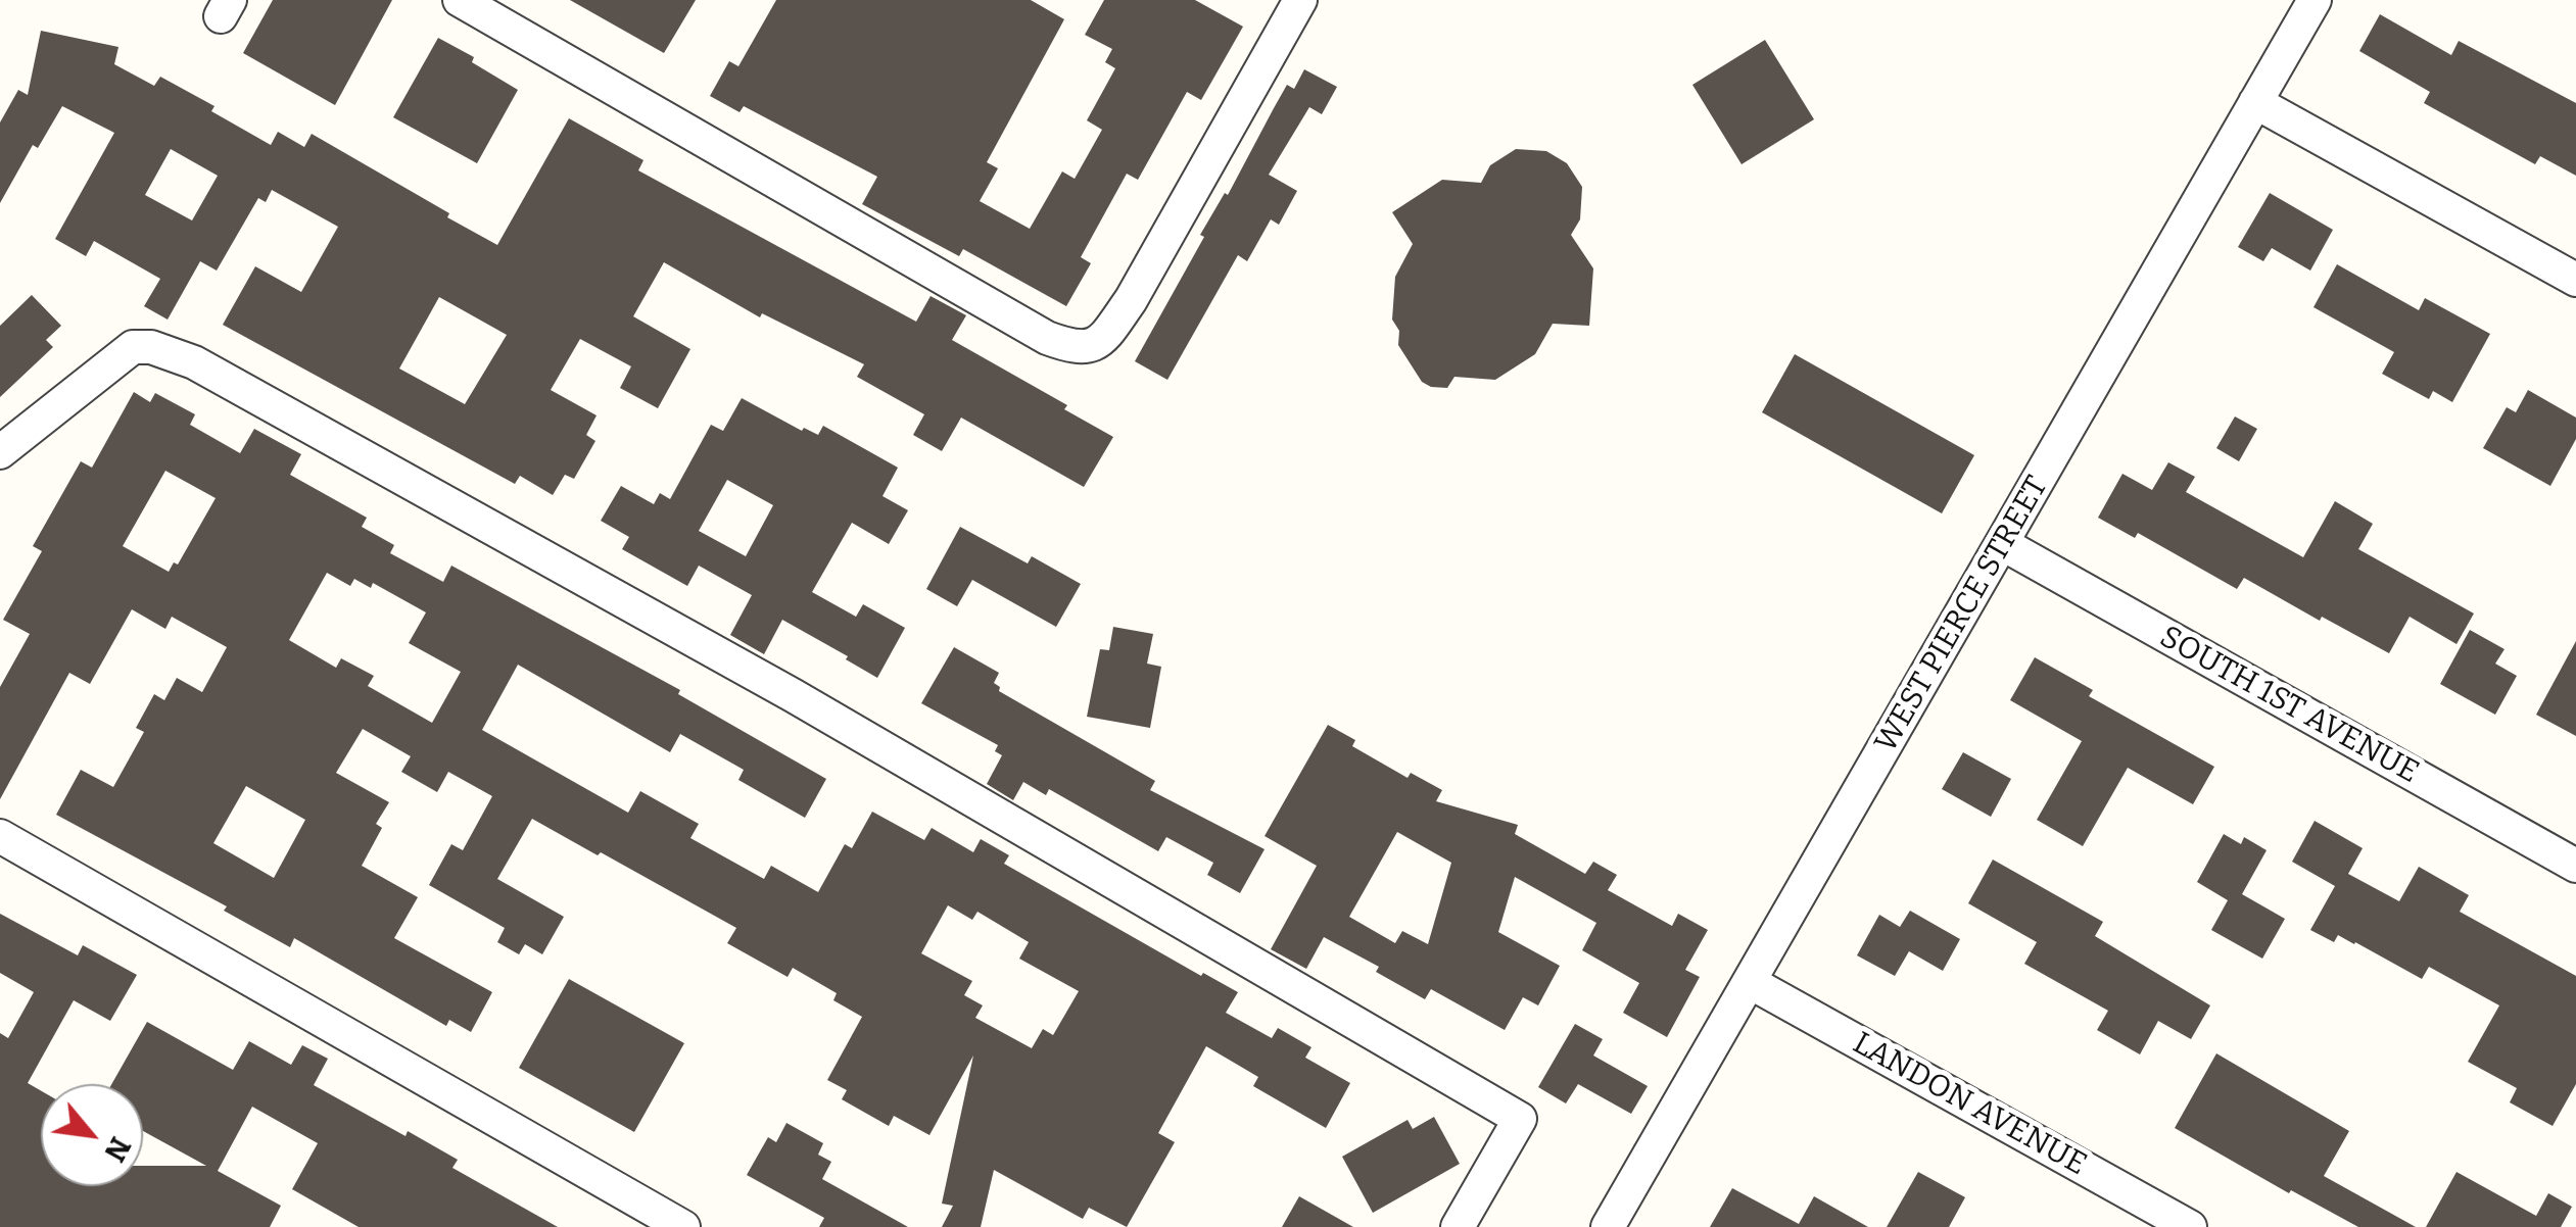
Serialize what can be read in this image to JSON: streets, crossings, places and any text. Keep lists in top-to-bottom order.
{
  "streets": {
    "street": ["WEST PIERCE STREET", "SOUTH 1ST AVENUE", "LANDON AVENUE"]
  },
  "crossings": [
    ["WEST PIERCE STREET", "SOUTH 1ST AVENUE"],
    ["WEST PIERCE STREET", "LANDON AVENUE"]
  ],
  "north": "bottom right"
}
